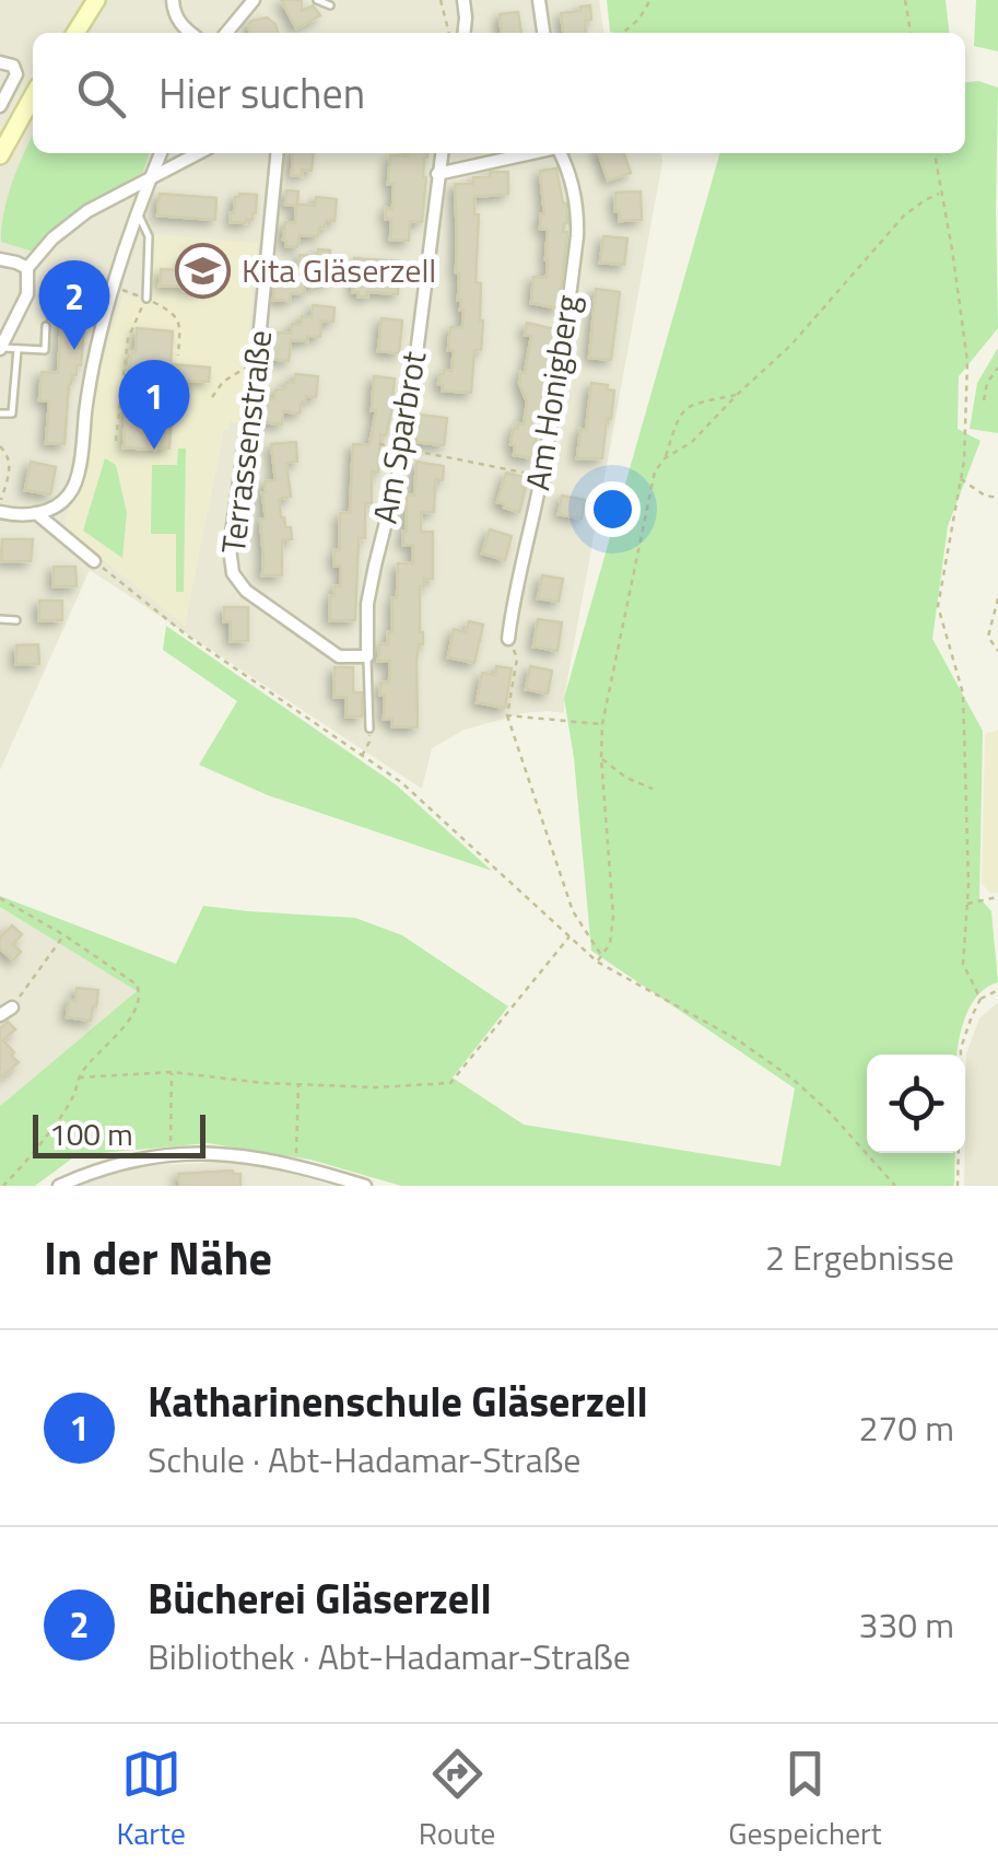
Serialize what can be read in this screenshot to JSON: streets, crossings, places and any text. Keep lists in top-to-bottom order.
{
  "streets": {
    "street": ["Am Honigberg", "Am Sparbrot", "Terrassenstraße"]
  },
  "crossings": [
    ["Am Sparbrot", "Terrassenstraße"]
  ],
  "places": {
    "school or university": ["Kita Gläserzell"]
  },
  "scale_bar": "100 m",
  "page": {
    "search": "Hier suchen",
    "pins": ["2", "1"],
    "scale": "100 m",
    "heading": ["In der Nähe", "2 Ergebnisse"],
    "list": [
      {
        "mark": "1",
        "name": "Katharinenschule Gläserzell",
        "note": "Schule · Abt-Hadamar-Straße",
        "value": "270 m"
      },
      {
        "mark": "2",
        "name": "Bücherei Gläserzell",
        "note": "Bibliothek · Abt-Hadamar-Straße",
        "value": "330 m"
      }
    ],
    "nav": ["Karte", "Route", "Gespeichert"]
  }
}
